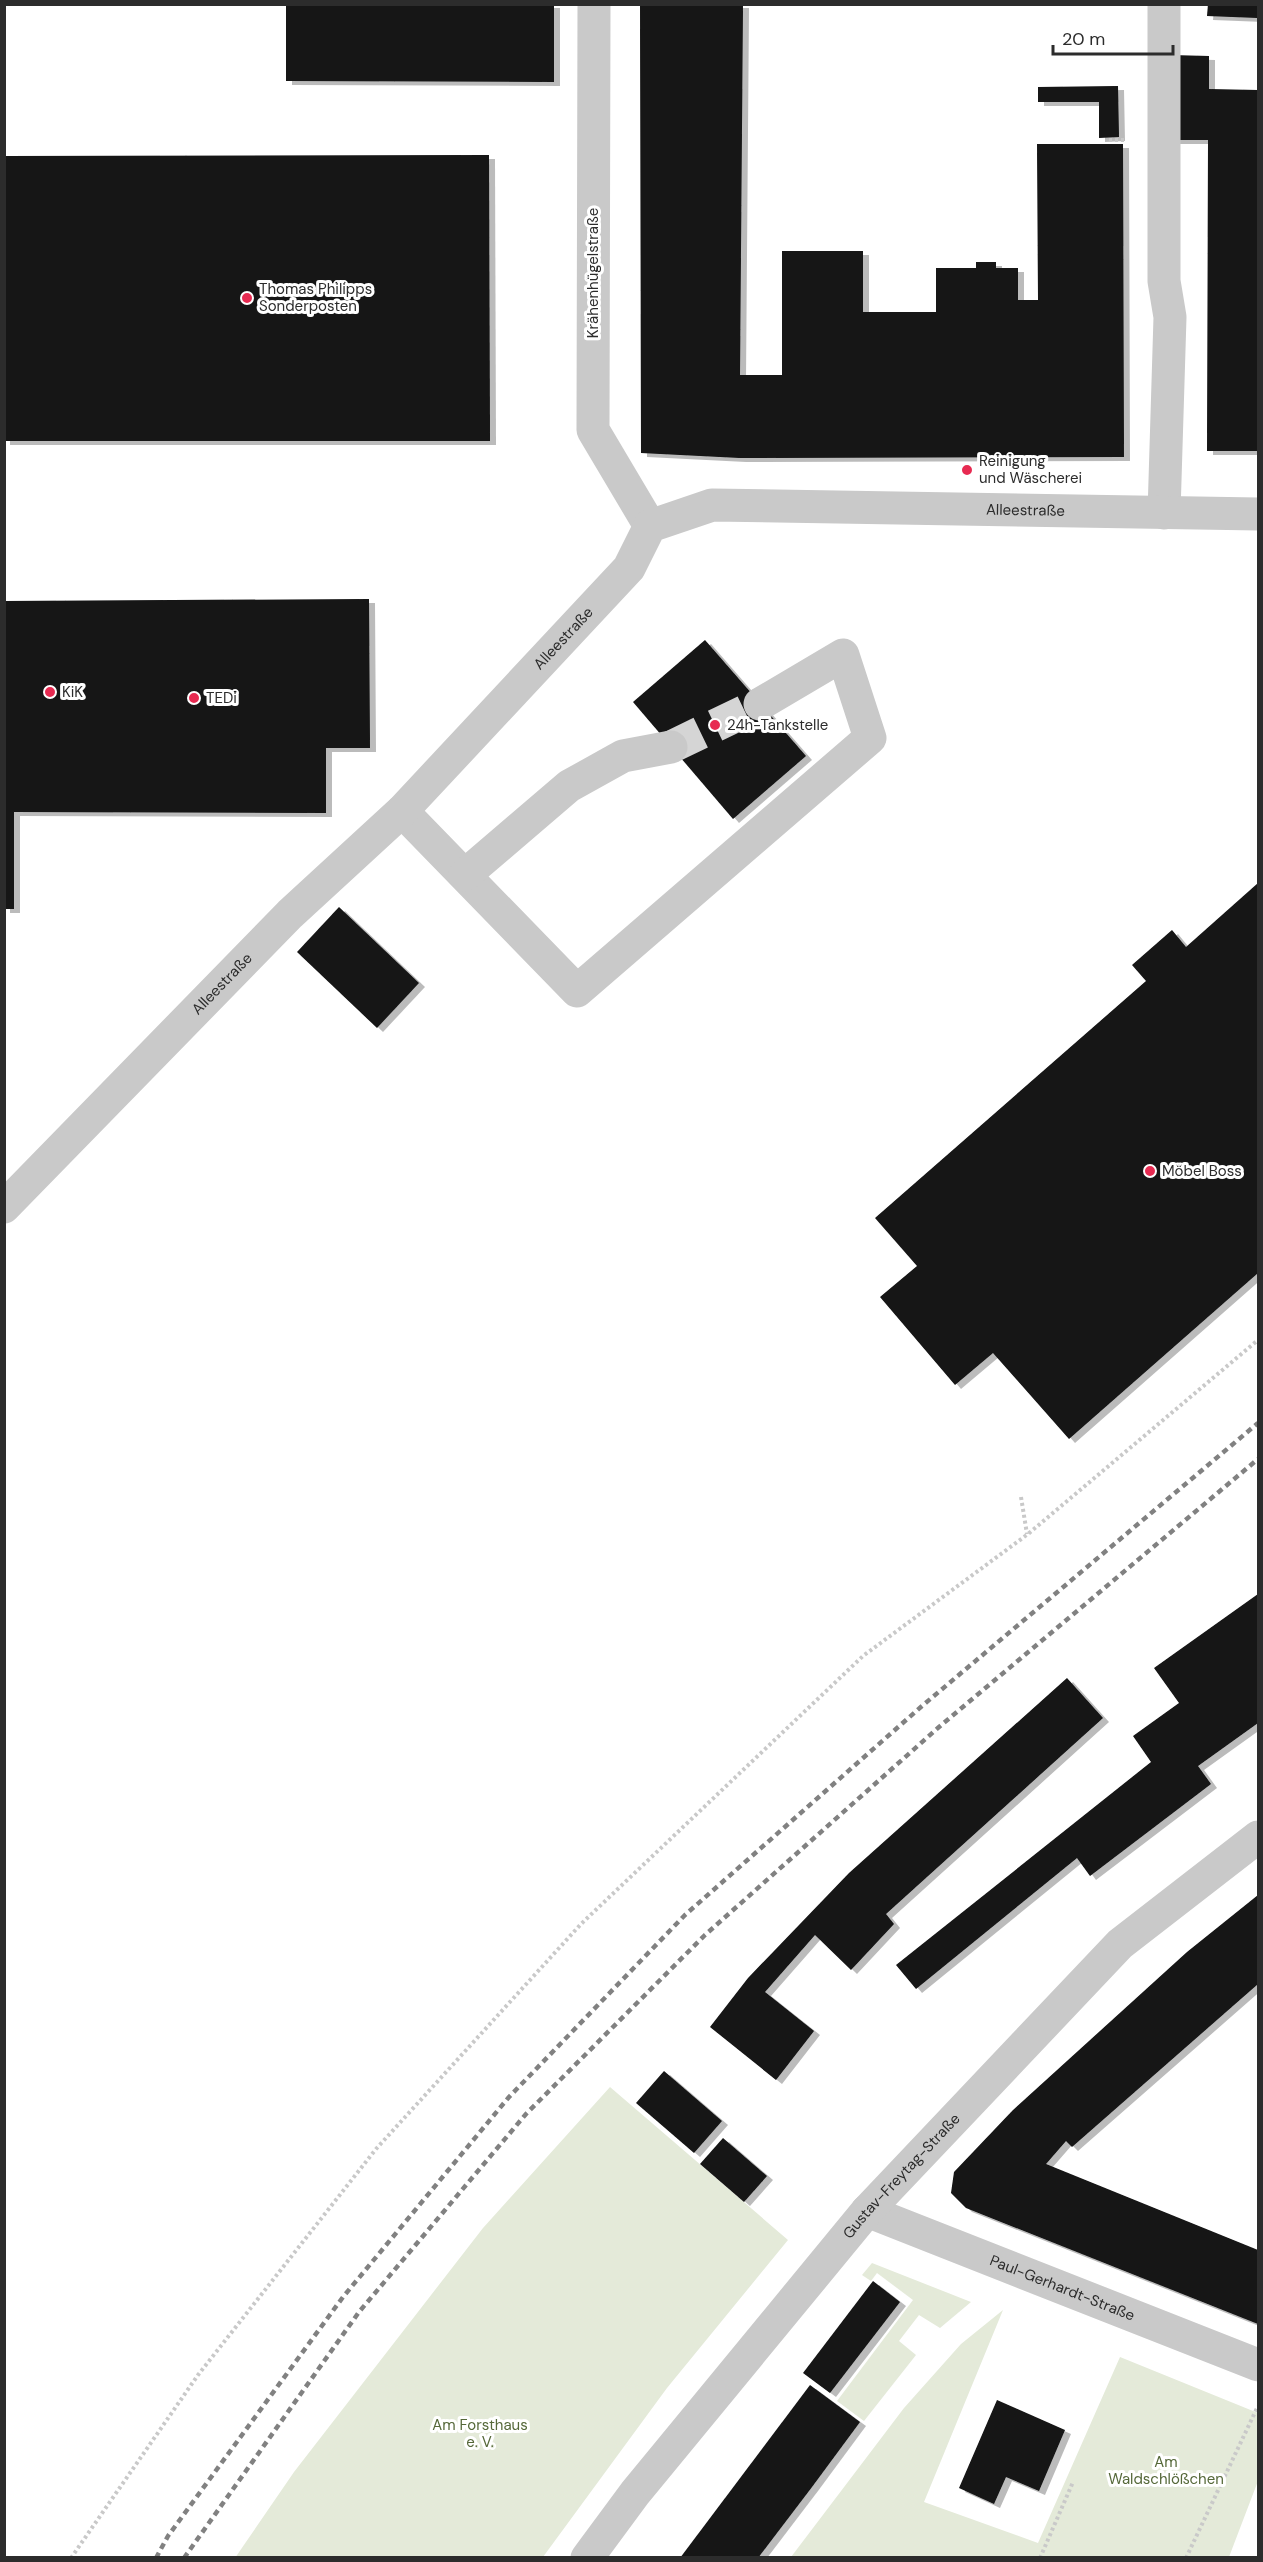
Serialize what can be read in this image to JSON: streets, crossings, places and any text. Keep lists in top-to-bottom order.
{
  "streets": {
    "street": [
      "Krähenhügelstraße",
      "Alleestraße",
      "Gustav-Freytag-Straße",
      "Paul-Gerhardt-Straße"
    ]
  },
  "crossings": [
    ["Krähenhügelstraße", "Alleestraße"],
    ["Gustav-Freytag-Straße", "Paul-Gerhardt-Straße"]
  ],
  "parks": ["Am Forsthaus e. V.", "Am Waldschlößchen"],
  "places": [
    "Thomas Philipps Sonderposten",
    "Reinigung und Wäscherei",
    "KiK",
    "TEDi",
    "24h-Tankstelle",
    "Möbel Boss"
  ],
  "scale_bar": "20 m"
}
